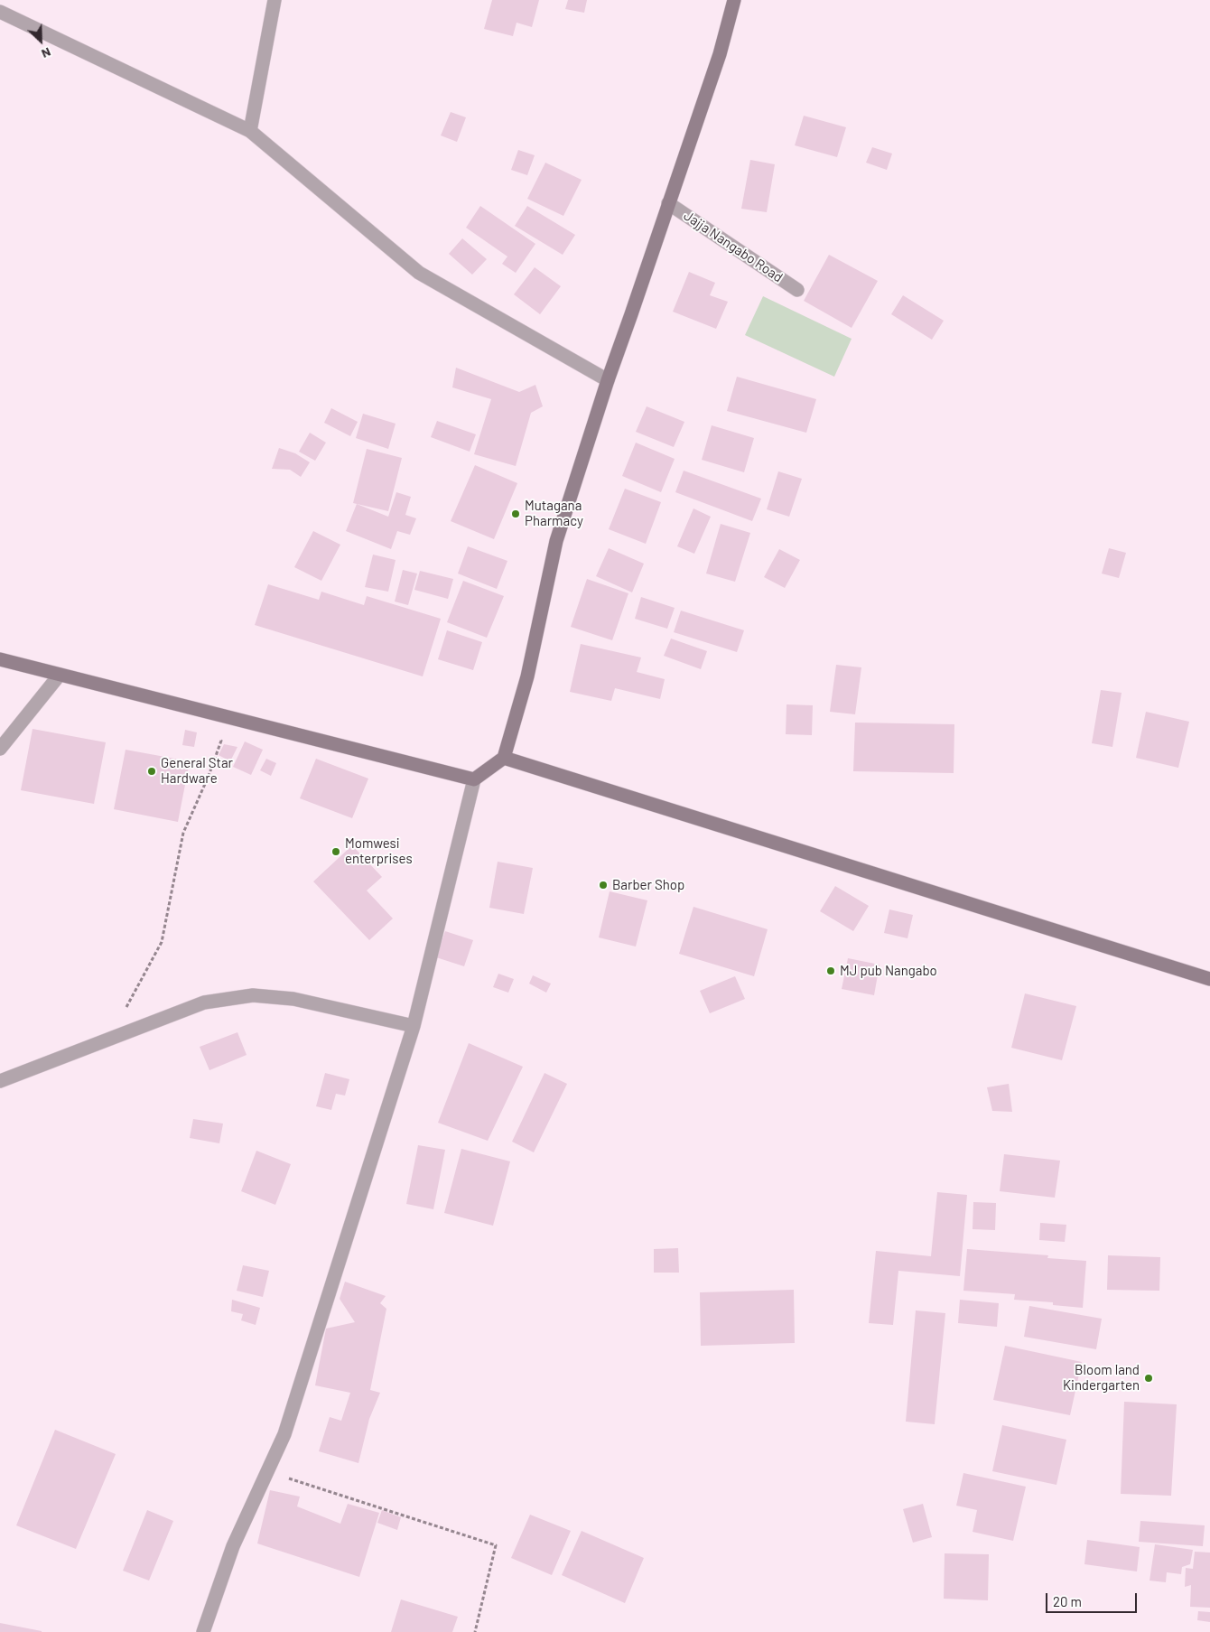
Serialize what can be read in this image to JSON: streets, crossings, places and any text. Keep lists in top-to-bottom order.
{
  "streets": {
    "street": ["Jajja Nangabo Road"]
  },
  "places": [
    "Mutagana Pharmacy",
    "General Star Hardware",
    "Momwesi enterprises",
    "Barber Shop",
    "MJ pub Nangabo",
    "Bloom land Kindergarten"
  ],
  "scale_bar": "20 m",
  "north": "bottom right"
}
